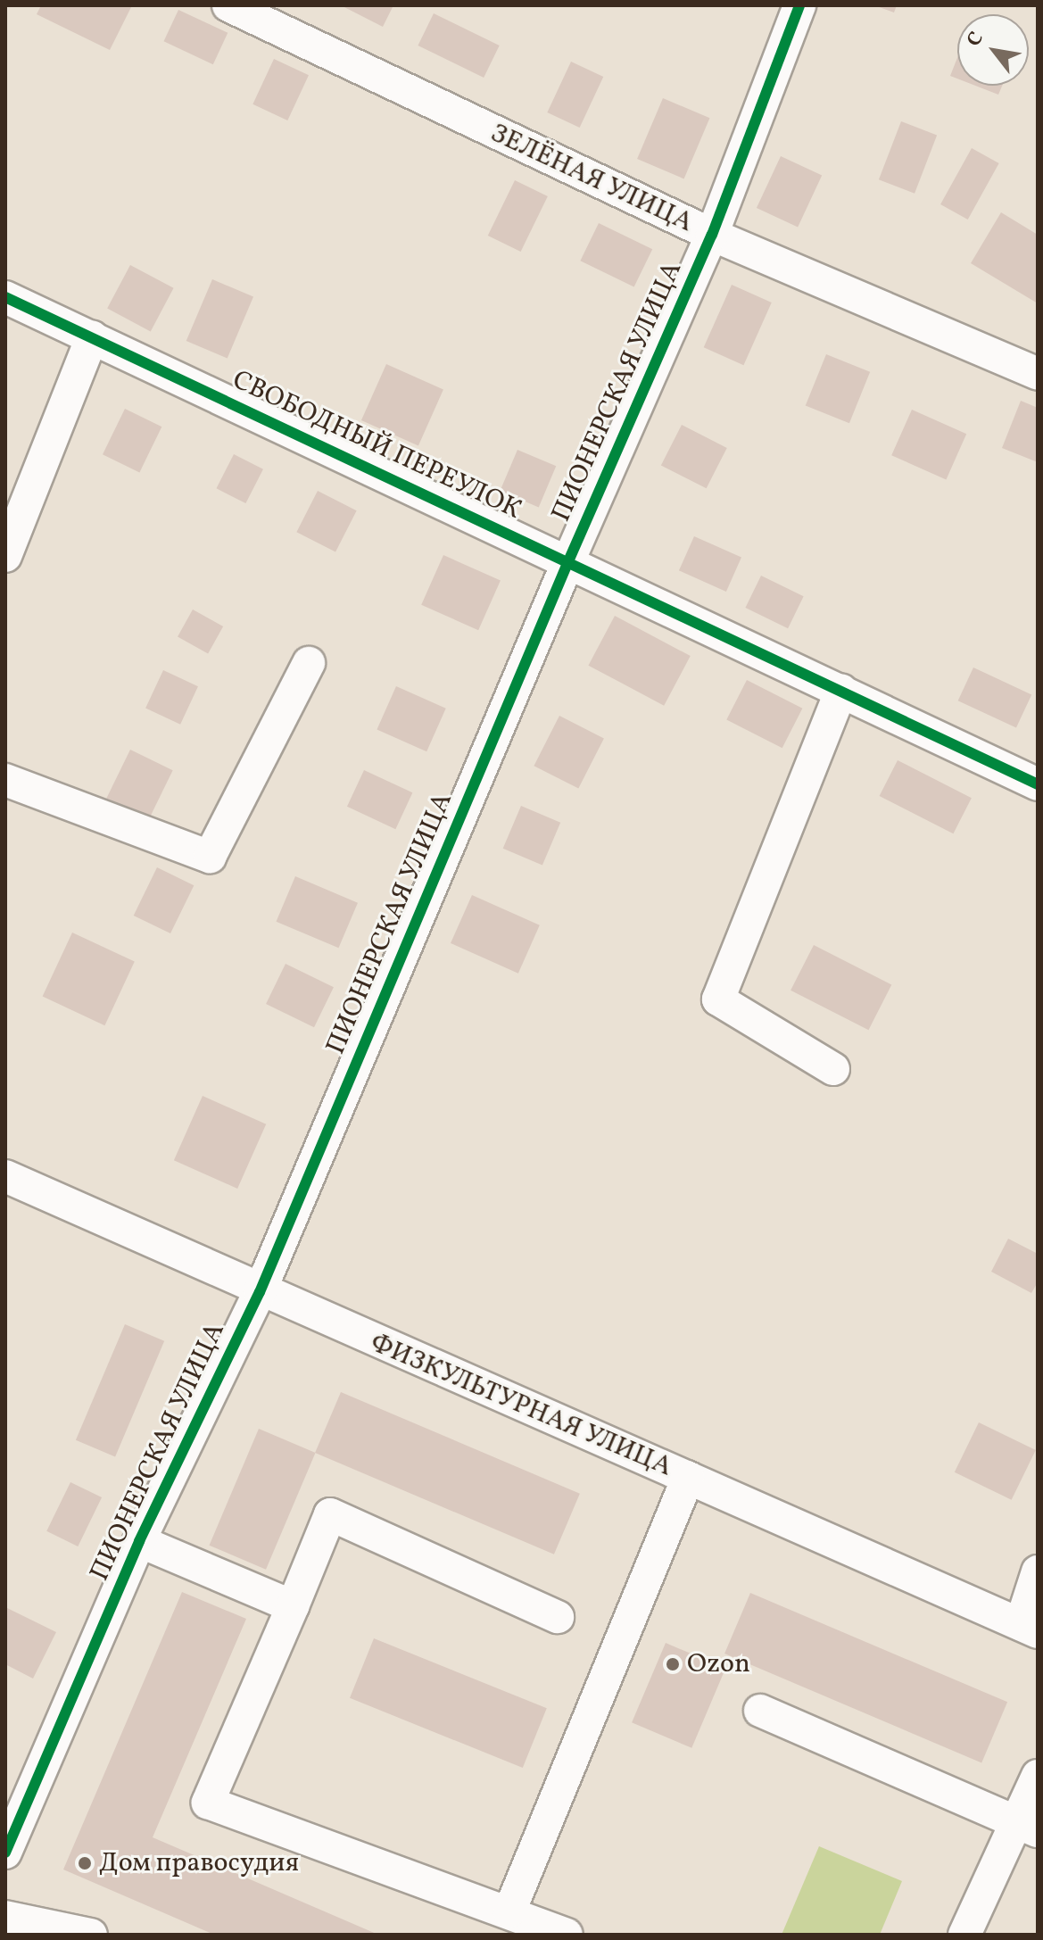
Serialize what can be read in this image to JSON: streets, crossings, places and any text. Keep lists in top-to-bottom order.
{
  "streets": {
    "street": [
      "ЗЕЛЁНАЯ УЛИЦА",
      "ПИОНЕРСКАЯ УЛИЦА",
      "СВОБОДНЫЙ ПЕРЕУЛОК",
      "ФИЗКУЛЬТУРНАЯ УЛИЦА"
    ]
  },
  "crossings": [
    ["ЗЕЛЁНАЯ УЛИЦА", "ПИОНЕРСКАЯ УЛИЦА"],
    ["ПИОНЕРСКАЯ УЛИЦА", "СВОБОДНЫЙ ПЕРЕУЛОК"],
    ["ПИОНЕРСКАЯ УЛИЦА", "ФИЗКУЛЬТУРНАЯ УЛИЦА"]
  ],
  "places": ["Ozon", "Дом правосудия"],
  "north": "top left"
}
